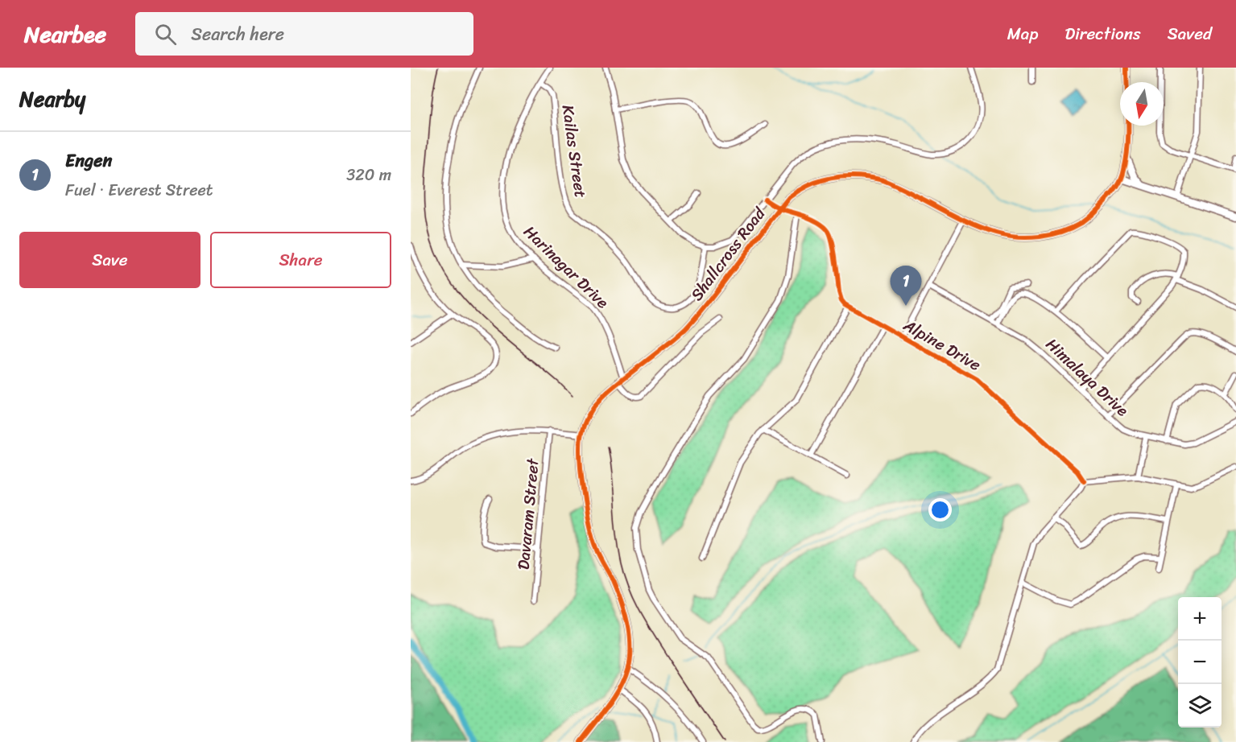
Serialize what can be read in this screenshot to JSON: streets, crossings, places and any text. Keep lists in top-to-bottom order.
{
  "streets": {
    "street": [
      "Kailas Street",
      "Shallcross Road",
      "Harinagar Drive",
      "Alpine Drive",
      "Himalaya Drive",
      "Davaram Street"
    ]
  },
  "crossings": [
    ["Kailas Street", "Harinagar Drive"],
    ["Shallcross Road", "Harinagar Drive"]
  ],
  "north": "bottom",
  "page": {
    "header": "Nearbee",
    "search": "Search here",
    "nav": ["Map", "Directions", "Saved"],
    "heading": "Nearby",
    "list": [
      {
        "mark": "1",
        "name": "Engen",
        "note": "Fuel · Everest Street",
        "value": "320 m"
      }
    ],
    "buttons": ["Save", "Share"],
    "pins": "1",
    "map_buttons": ["+", "−"]
  }
}
